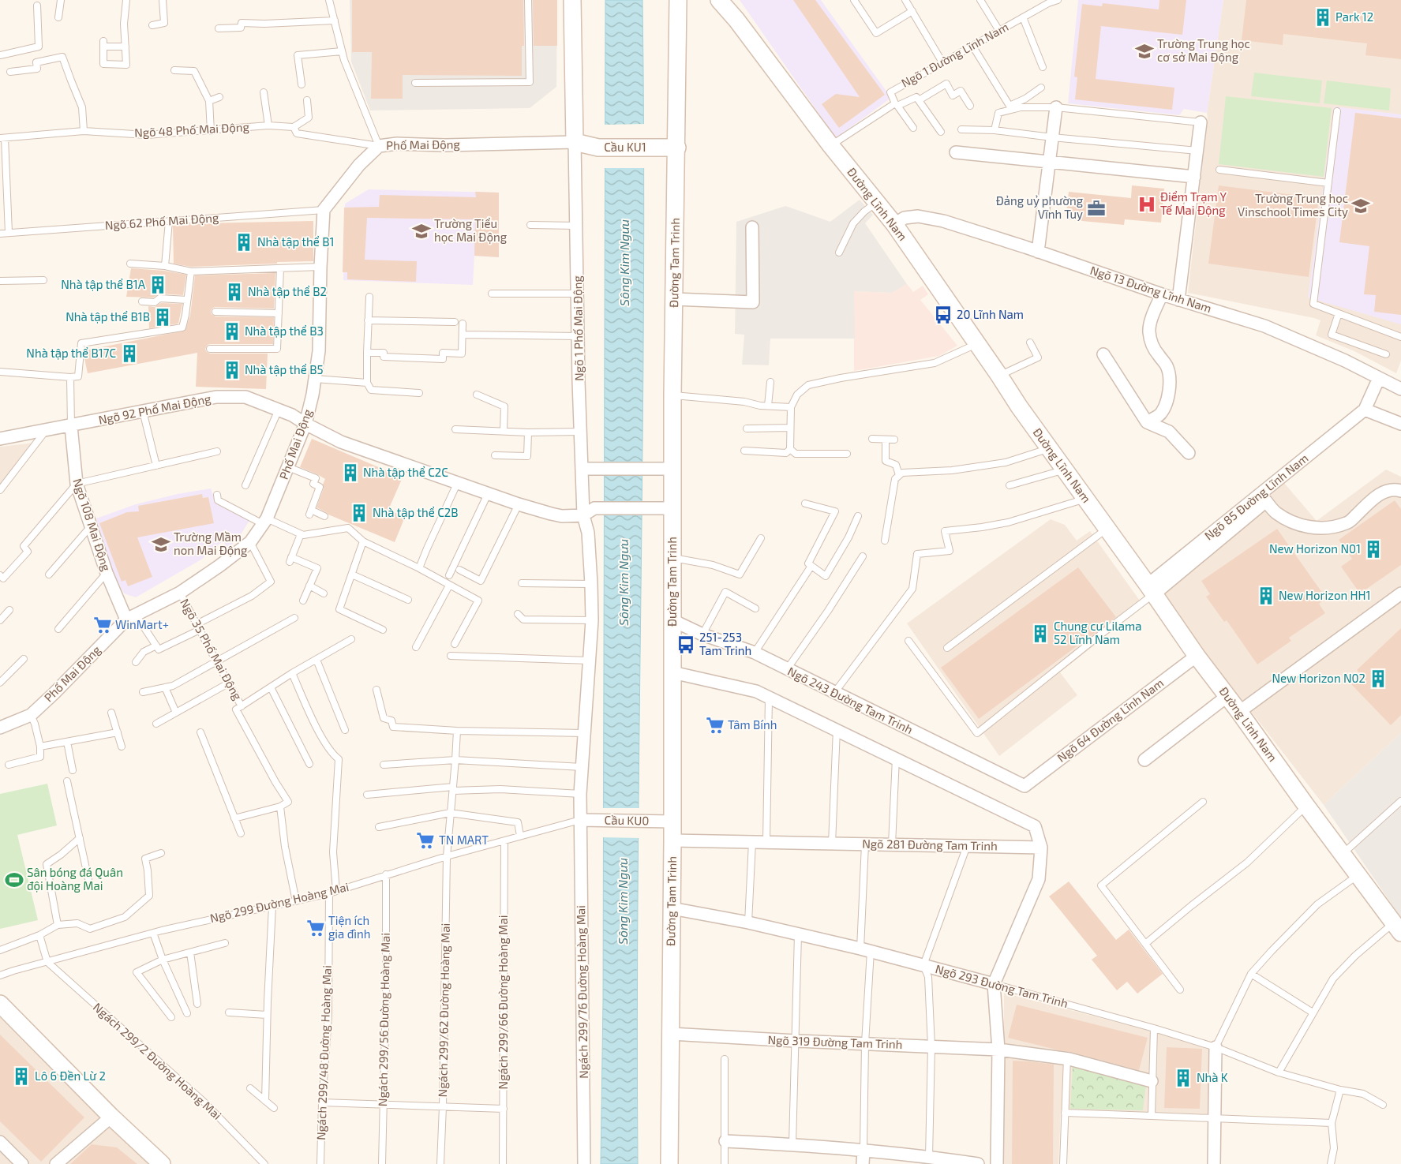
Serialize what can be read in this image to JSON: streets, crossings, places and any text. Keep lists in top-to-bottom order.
{
  "streets": {
    "main road": ["Cầu KU1", "Đường Lĩnh Nam", "Đường Tam Trinh"],
    "street": [
      "Phố Mai Động",
      "Ngõ 13 Đường Lĩnh Nam",
      "Ngõ 1 Phố Mai Động",
      "Ngõ 92 Phố Mai Động",
      "Ngõ 85 Đường Lĩnh Nam",
      "Ngõ 108 Mai Động",
      "Ngõ 243 Đường Tam Trinh",
      "Ngõ 64 Đường Lĩnh Nam",
      "Cầu KU0",
      "Ngõ 281 Đường Tam Trinh",
      "Ngõ 293 Đường Tam Trinh",
      "Ngách 299/76 Đường Hoàng Mai",
      "Ngõ 319 Đường Tam Trinh"
    ],
    "lane": [
      "Ngõ 1 Đường Lĩnh Nam",
      "Ngõ 48 Phố Mai Động",
      "Ngõ 62 Phố Mai Động",
      "Ngõ 35 Phố Mai Động",
      "Ngõ 299 Đường Hoàng Mai",
      "Ngách 299/66 Đường Hoàng Mai",
      "Ngách 299/62 Đường Hoàng Mai",
      "Ngách 299/56 Đường Hoàng Mai",
      "Ngách 299/48 Đường Hoàng Mai",
      "Ngách 299/2 Đường Hoàng Mai"
    ]
  },
  "crossings": [
    ["Ngõ 1 Đường Lĩnh Nam", "Đường Lĩnh Nam"],
    ["Ngõ 48 Phố Mai Động", "Phố Mai Động"],
    ["Phố Mai Động", "Cầu KU1"],
    ["Phố Mai Động", "Ngõ 62 Phố Mai Động"],
    ["Phố Mai Động", "Ngõ 1 Phố Mai Động"],
    ["Phố Mai Động", "Ngõ 92 Phố Mai Động"],
    ["Phố Mai Động", "Ngõ 108 Mai Động"],
    ["Phố Mai Động", "Ngõ 35 Phố Mai Động"],
    ["Cầu KU1", "Đường Tam Trinh"],
    ["Cầu KU1", "Ngõ 1 Phố Mai Động"],
    ["Đường Lĩnh Nam", "Ngõ 13 Đường Lĩnh Nam"],
    ["Đường Lĩnh Nam", "Ngõ 85 Đường Lĩnh Nam"],
    ["Đường Lĩnh Nam", "Ngõ 64 Đường Lĩnh Nam"],
    ["Đường Tam Trinh", "Ngõ 92 Phố Mai Động"],
    ["Đường Tam Trinh", "Ngõ 243 Đường Tam Trinh"],
    ["Đường Tam Trinh", "Cầu KU0"],
    ["Đường Tam Trinh", "Ngõ 281 Đường Tam Trinh"],
    ["Đường Tam Trinh", "Ngõ 293 Đường Tam Trinh"],
    ["Đường Tam Trinh", "Ngõ 319 Đường Tam Trinh"],
    ["Ngõ 13 Đường Lĩnh Nam", "Ngõ 85 Đường Lĩnh Nam"],
    ["Ngõ 1 Phố Mai Động", "Ngõ 92 Phố Mai Động"],
    ["Ngõ 1 Phố Mai Động", "Ngách 299/76 Đường Hoàng Mai"],
    ["Ngõ 92 Phố Mai Động", "Ngõ 108 Mai Động"],
    ["Ngõ 243 Đường Tam Trinh", "Ngõ 64 Đường Lĩnh Nam"],
    ["Cầu KU0", "Ngõ 299 Đường Hoàng Mai"],
    ["Cầu KU0", "Ngách 299/76 Đường Hoàng Mai"],
    ["Ngõ 299 Đường Hoàng Mai", "Ngách 299/76 Đường Hoàng Mai"],
    ["Ngõ 299 Đường Hoàng Mai", "Ngách 299/66 Đường Hoàng Mai"],
    ["Ngõ 299 Đường Hoàng Mai", "Ngách 299/62 Đường Hoàng Mai"],
    ["Ngõ 299 Đường Hoàng Mai", "Ngách 299/56 Đường Hoàng Mai"],
    ["Ngõ 299 Đường Hoàng Mai", "Ngách 299/48 Đường Hoàng Mai"],
    ["Ngõ 299 Đường Hoàng Mai", "Ngách 299/2 Đường Hoàng Mai"]
  ],
  "water": ["Sông Kim Ngưu"],
  "places": {
    "building": [
      "Park 12",
      "Nhà tập thể B1",
      "Nhà tập thể B1A",
      "Nhà tập thể B2",
      "Nhà tập thể B1B",
      "Nhà tập thể B3",
      "Nhà tập thể B17C",
      "Nhà tập thể B5",
      "Nhà tập thể C2C",
      "Nhà tập thể C2B",
      "New Horizon N01",
      "New Horizon HH1",
      "Chung cư Lilama 52 Lĩnh Nam",
      "New Horizon N02",
      "Lô 6 Đền Lừ 2",
      "Nhà K"
    ],
    "school or university": [
      "Trường Trung học cơ sở Mai Động",
      "Trường Trung học Vinschool Times City",
      "Trường Tiểu học Mai Động",
      "Trường Mầm non Mai Động"
    ],
    "hospital": ["Điểm Trạm Y Tế Mai Động"],
    "office": ["Đảng uỷ phường Vĩnh Tuy"],
    "bus stop": ["20 Lĩnh Nam", "251-253 Tam Trinh"],
    "supermarket": [
      "WinMart+",
      "Tâm Bính",
      "TN MART",
      "Tiện ích gia đình"
    ],
    "sports": ["Sân bóng đá Quân đội Hoàng Mai"]
  }
}
